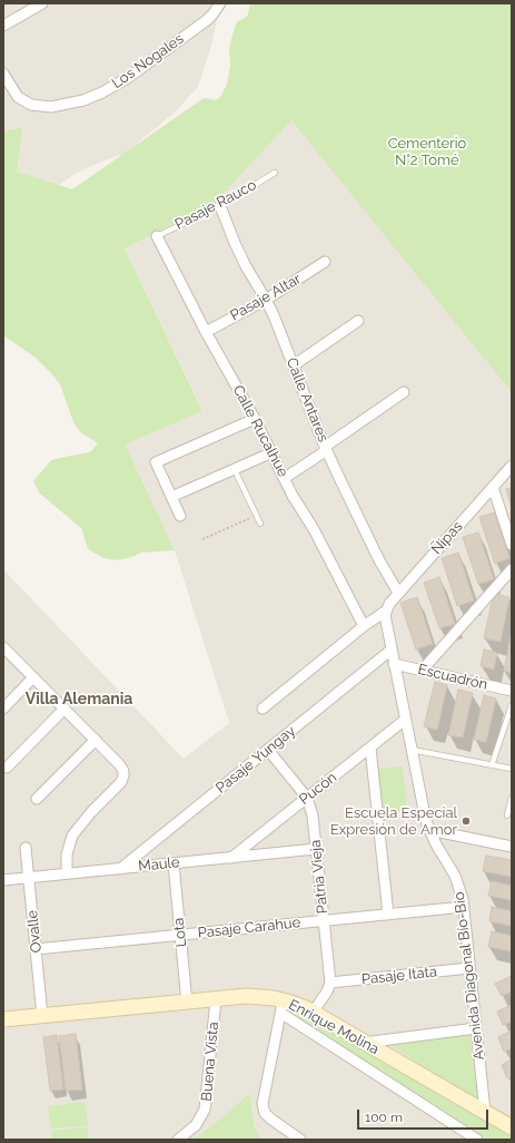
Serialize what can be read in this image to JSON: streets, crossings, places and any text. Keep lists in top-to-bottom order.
{
  "streets": {
    "main road": ["Enrique Molina"],
    "street": [
      "Los Nogales",
      "Pasaje Altar",
      "Calle Antares",
      "Calle Rucalhue",
      "Ñipas",
      "Escuadrón",
      "Pasaje Yungay",
      "Pucón",
      "Maule",
      "Patria Vieja",
      "Pasaje Carahue",
      "Ovalle",
      "Lota",
      "Pasaje Itata",
      "Avenida Diagonal Bío-Bío",
      "Buena Vista"
    ],
    "lane": ["Pasaje Rauco"]
  },
  "crossings": [
    ["Pasaje Rauco", "Calle Antares"],
    ["Pasaje Rauco", "Calle Rucalhue"],
    ["Pasaje Altar", "Calle Antares"],
    ["Pasaje Altar", "Calle Rucalhue"],
    ["Calle Antares", "Ñipas"],
    ["Calle Rucalhue", "Ñipas"],
    ["Ñipas", "Avenida Diagonal Bío-Bío"],
    ["Escuadrón", "Avenida Diagonal Bío-Bío"],
    ["Pasaje Yungay", "Maule"],
    ["Pasaje Yungay", "Patria Vieja"],
    ["Pasaje Yungay", "Avenida Diagonal Bío-Bío"],
    ["Pucón", "Maule"],
    ["Pucón", "Patria Vieja"],
    ["Pucón", "Avenida Diagonal Bío-Bío"],
    ["Maule", "Patria Vieja"],
    ["Maule", "Ovalle"],
    ["Maule", "Lota"],
    ["Patria Vieja", "Pasaje Carahue"],
    ["Patria Vieja", "Pasaje Itata"],
    ["Pasaje Carahue", "Ovalle"],
    ["Pasaje Carahue", "Lota"],
    ["Pasaje Carahue", "Avenida Diagonal Bío-Bío"],
    ["Ovalle", "Enrique Molina"],
    ["Lota", "Enrique Molina"],
    ["Pasaje Itata", "Avenida Diagonal Bío-Bío"],
    ["Avenida Diagonal Bío-Bío", "Enrique Molina"],
    ["Enrique Molina", "Buena Vista"]
  ],
  "districts": ["Villa Alemania"],
  "parks": ["Cementerio N°2 Tomé"],
  "places": ["Escuela Especial Expresión de Amor"],
  "scale_bar": "100 m"
}
